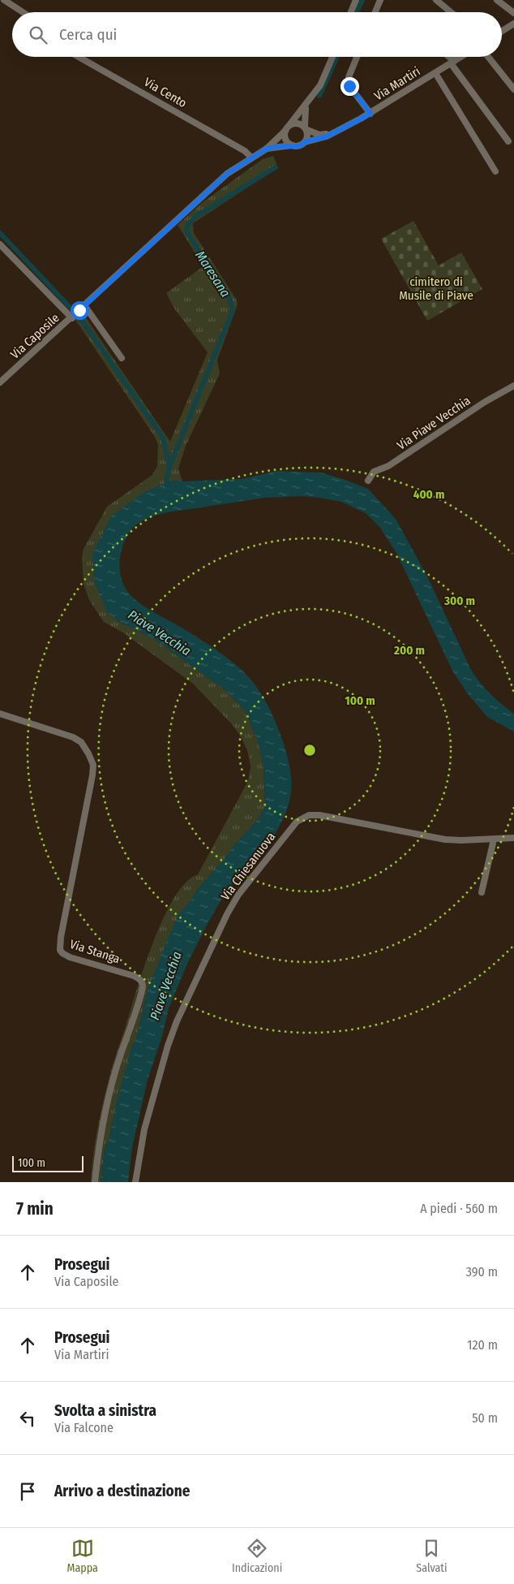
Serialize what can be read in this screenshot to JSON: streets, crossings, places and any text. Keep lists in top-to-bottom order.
{
  "streets": {
    "street": [
      "Via Martiri",
      "Via Cento",
      "Via Caposile",
      "Via Piave Vecchia",
      "Via Chiesanuova",
      "Via Stanga"
    ]
  },
  "crossings": [
    ["Via Martiri", "Via Caposile"],
    ["Via Cento", "Via Caposile"]
  ],
  "water": ["Maresana", "Piave Vecchia"],
  "parks": ["cimitero di Musile di Piave"],
  "scale_bar": "100 m",
  "page": {
    "search": "Cerca qui",
    "scale": "100 m",
    "heading": ["7 min", "A piedi · 560 m"],
    "list": [
      ["Prosegui", "Via Caposile", "390 m"],
      ["Prosegui", "Via Martiri", "120 m"],
      ["Svolta a sinistra", "Via Falcone", "50 m"],
      "Arrivo a destinazione"
    ],
    "nav": ["Mappa", "Indicazioni", "Salvati"]
  },
  "rings": [
    "400 m",
    "300 m",
    "200 m",
    "100 m"
  ]
}
